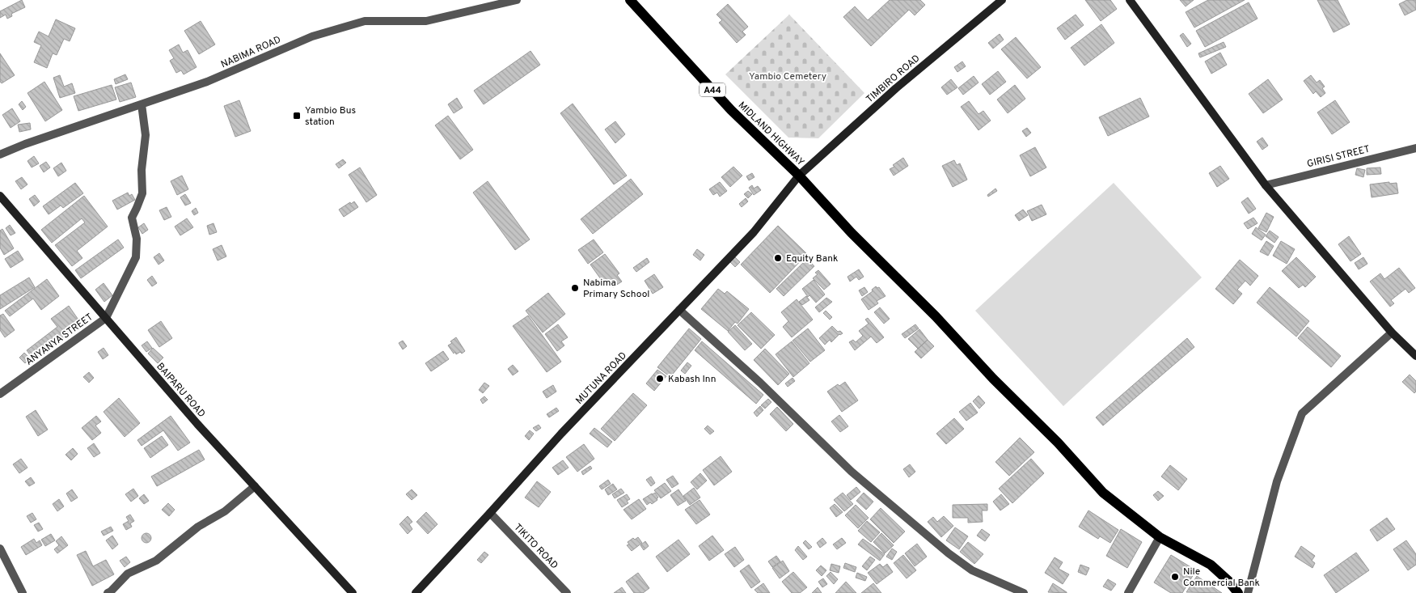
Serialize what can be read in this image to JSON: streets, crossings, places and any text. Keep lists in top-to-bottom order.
{
  "streets": {
    "main road": ["A44", "MIDLAND HIGHWAY"],
    "street": [
      "NABIMA ROAD",
      "TIMBIRO ROAD",
      "GIRISI STREET",
      "ANYANYA STREET",
      "MUTUNA ROAD",
      "BAIPARU ROAD",
      "TIKITO ROAD"
    ]
  },
  "crossings": [
    ["NABIMA ROAD", "ANYANYA STREET"],
    ["TIMBIRO ROAD", "MIDLAND HIGHWAY"],
    ["TIMBIRO ROAD", "MUTUNA ROAD"],
    ["MIDLAND HIGHWAY", "MUTUNA ROAD"],
    ["ANYANYA STREET", "BAIPARU ROAD"],
    ["MUTUNA ROAD", "TIKITO ROAD"]
  ],
  "parks": ["Yambio Cemetery"],
  "places": {
    "transit": ["Yambio Bus station"],
    "other": [
      "Equity Bank",
      "Nabima Primary School",
      "Kabash Inn",
      "Nile Commercial Bank"
    ]
  }
}
